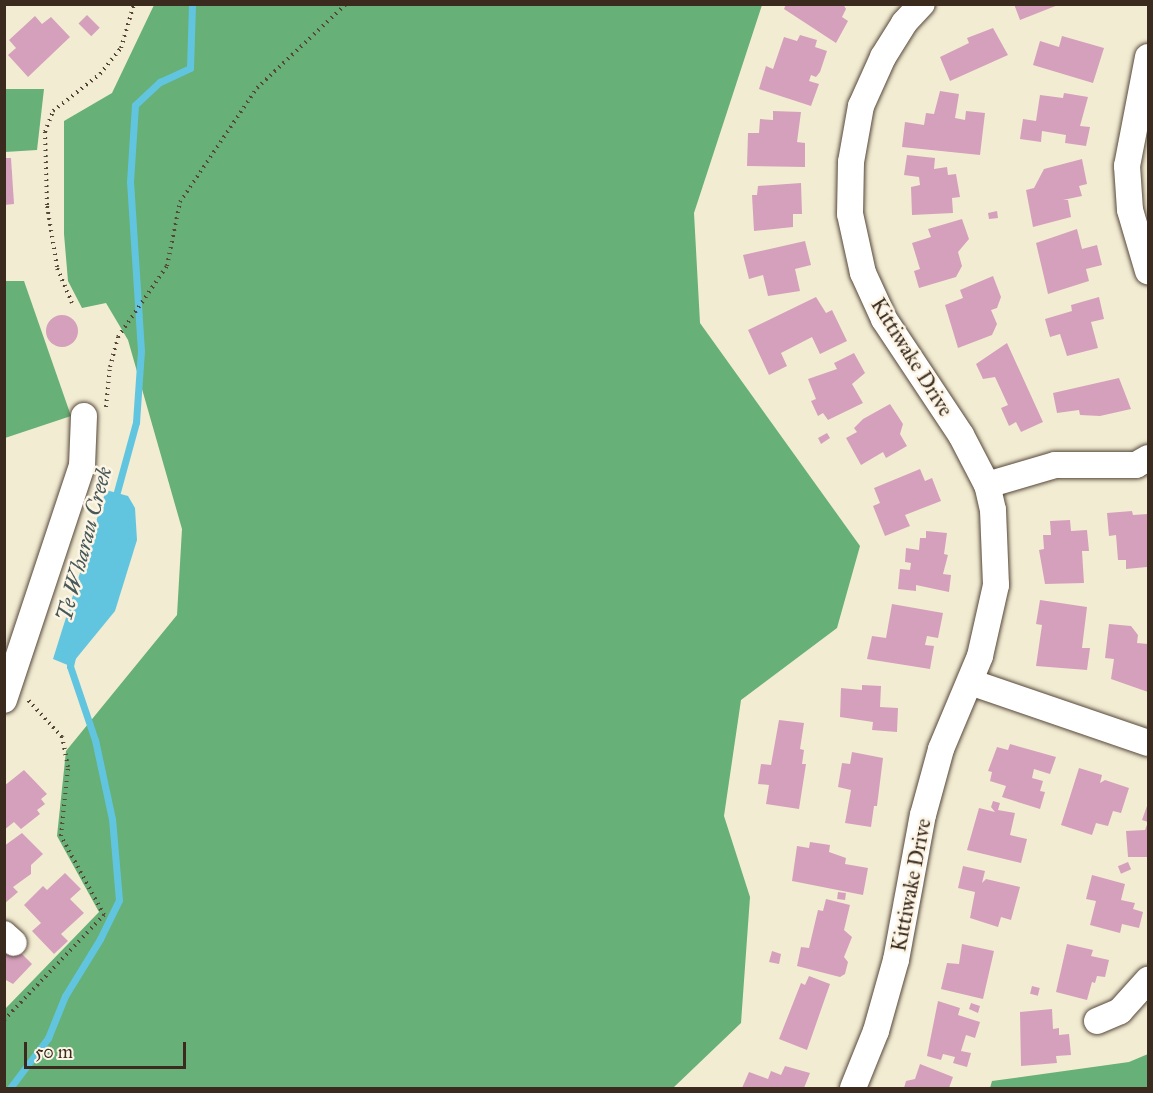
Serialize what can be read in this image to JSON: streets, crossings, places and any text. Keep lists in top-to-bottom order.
{
  "streets": {
    "street": ["Kittiwake Drive"]
  },
  "water": ["Te Wharau Creek"],
  "scale_bar": "50 m"
}
